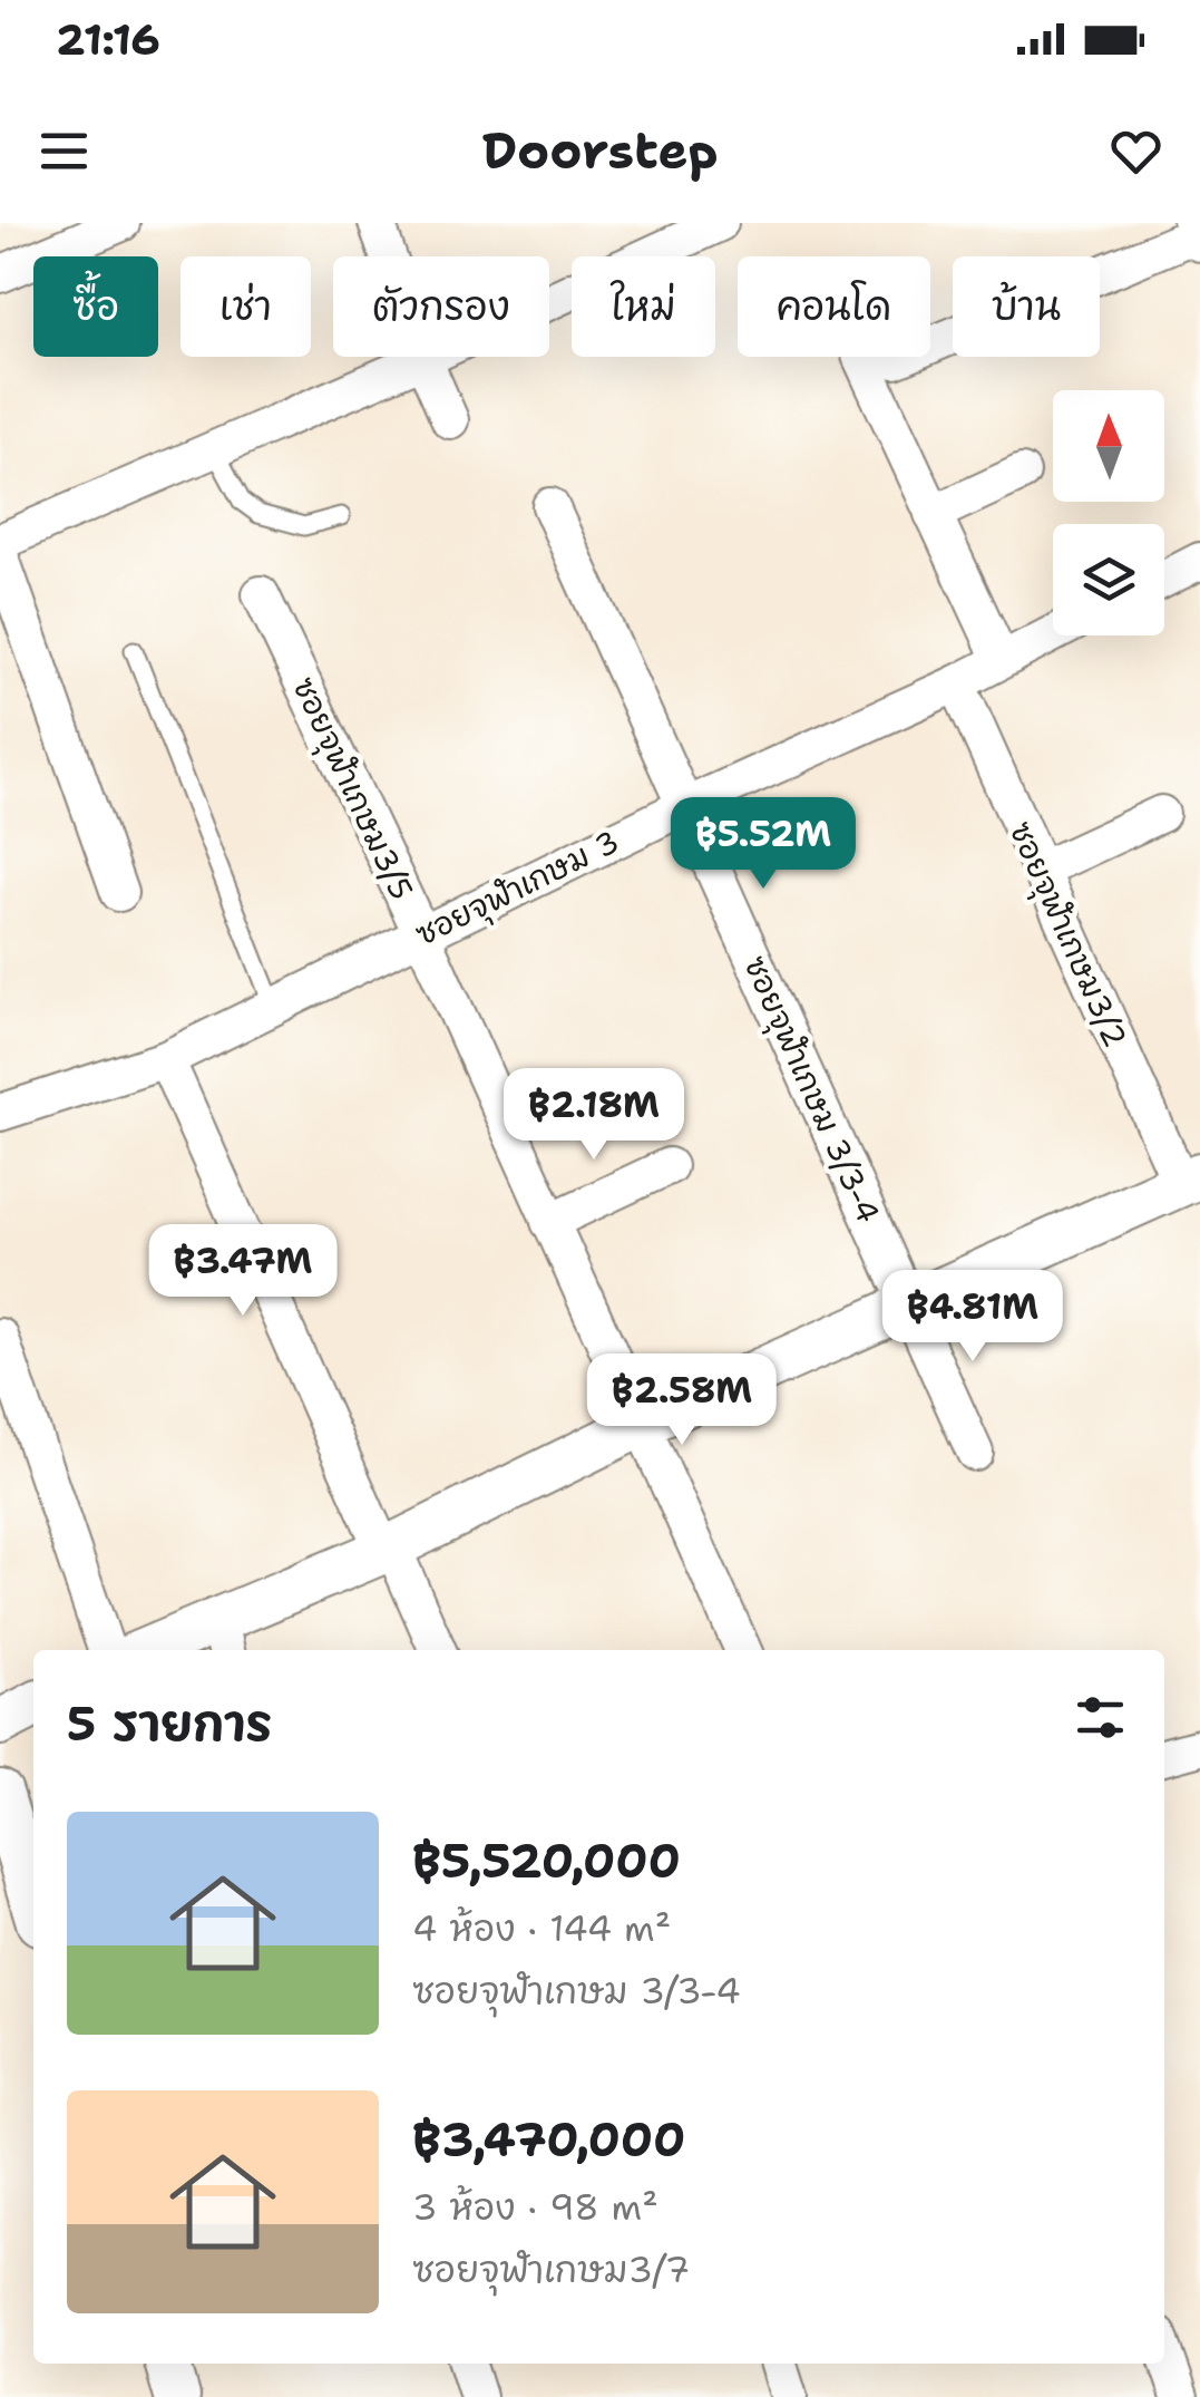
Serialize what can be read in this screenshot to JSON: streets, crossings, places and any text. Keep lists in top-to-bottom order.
{
  "streets": {
    "street": [
      "ซอยจุฬาเกษม3/5",
      "ซอยจุฬาเกษม 3",
      "ซอยจุฬาเกษม3/2",
      "ซอยจุฬาเกษม 3/3-4"
    ]
  },
  "crossings": [
    ["ซอยจุฬาเกษม3/5", "ซอยจุฬาเกษม 3"],
    ["ซอยจุฬาเกษม 3", "ซอยจุฬาเกษม3/2"],
    ["ซอยจุฬาเกษม 3", "ซอยจุฬาเกษม 3/3-4"]
  ],
  "north": "top",
  "page": {
    "status": "21:16",
    "header": "Doorstep",
    "chip": [
      "ซื้อ",
      "เช่า",
      "ตัวกรอง",
      "ใหม่",
      "คอนโด",
      "บ้าน"
    ],
    "price": [
      "฿5.52M",
      "฿2.18M",
      "฿3.47M",
      "฿4.81M",
      "฿2.58M"
    ],
    "heading": "5 รายการ",
    "list": [
      {
        "name": "฿5,520,000",
        "note": "4 ห้อง · 144 m² · ซอยจุฬาเกษม 3/3-4"
      },
      {
        "name": "฿3,470,000",
        "note": "3 ห้อง · 98 m² · ซอยจุฬาเกษม3/7"
      }
    ]
  }
}
